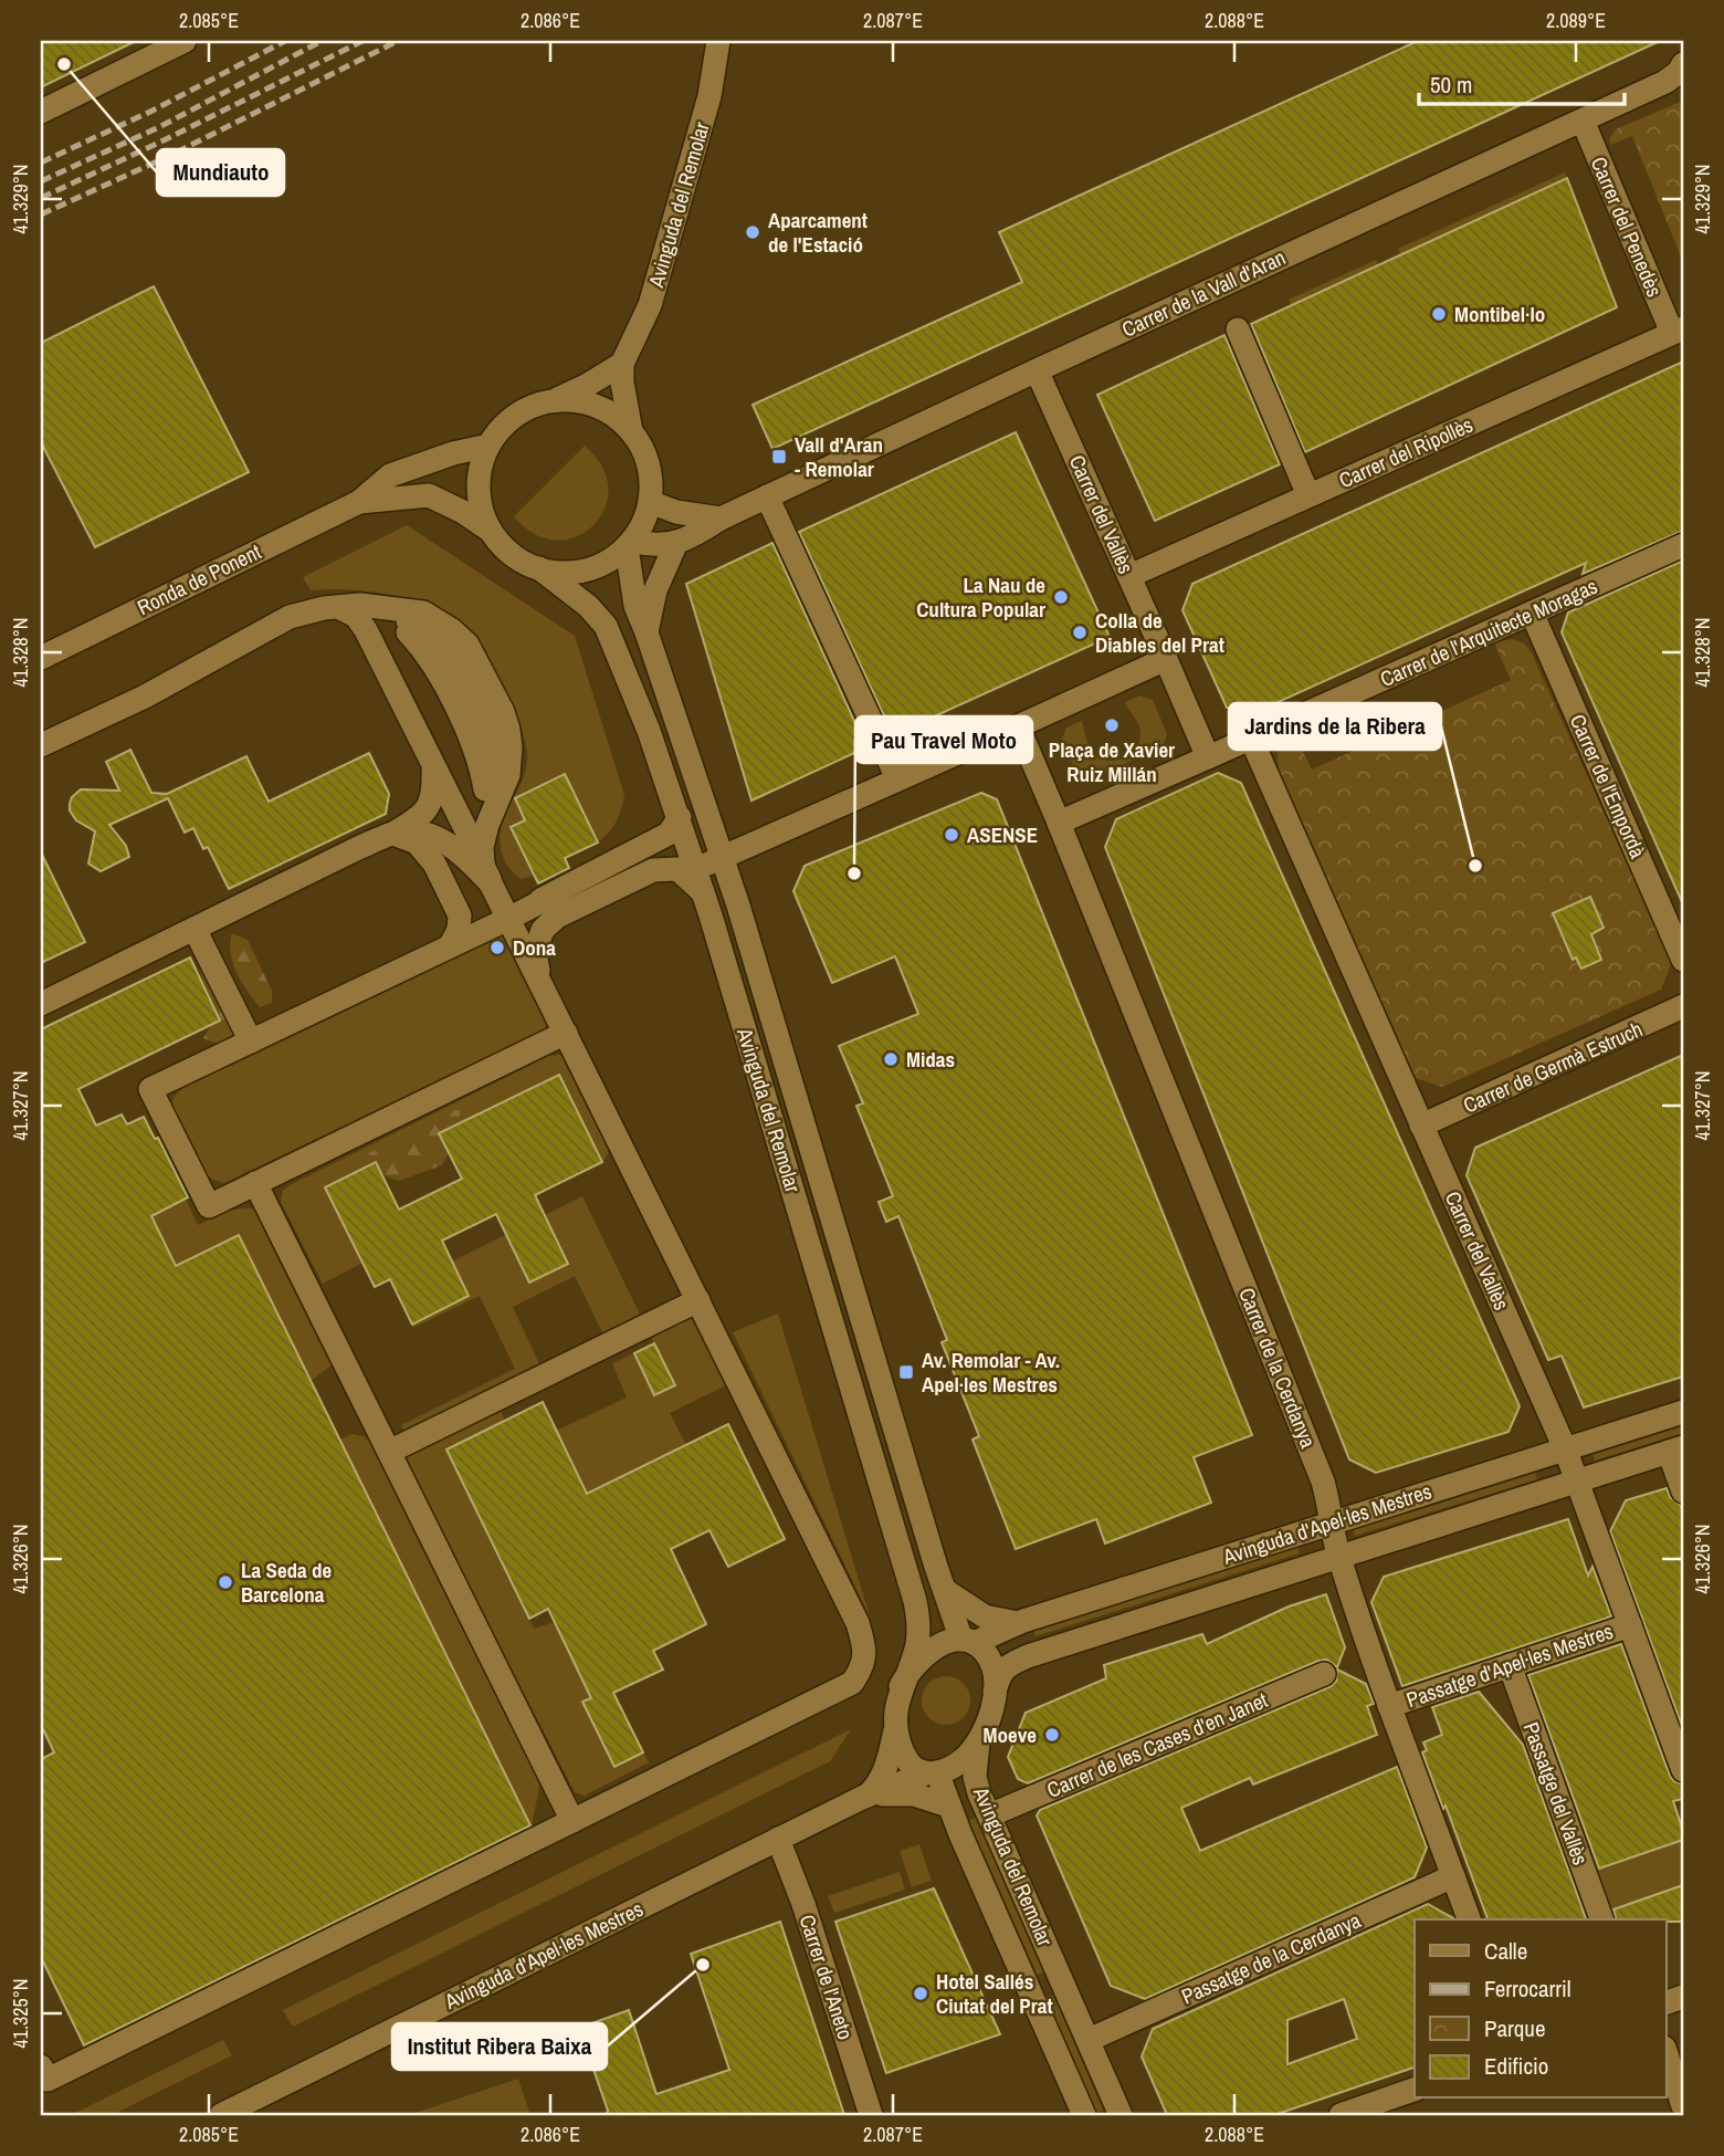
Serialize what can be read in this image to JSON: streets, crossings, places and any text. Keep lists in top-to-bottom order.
{
  "streets": {
    "street": [
      "Avinguda del Remolar",
      "Carrer del Penedès",
      "Carrer de la Vall d'Aran",
      "Carrer del Ripollès",
      "Carrer del Vallès",
      "Ronda de Ponent",
      "Carrer de l'Arquitecte Moragas",
      "Carrer de l'Empordà",
      "Carrer de Germà Estruch",
      "Carrer de la Cerdanya",
      "Avinguda d'Apel·les Mestres",
      "Passatge d'Apel·les Mestres",
      "Carrer de les Cases d'en Janet",
      "Passatge del Vallès",
      "Passatge de la Cerdanya",
      "Carrer de l'Aneto"
    ]
  },
  "crossings": [
    ["Avinguda del Remolar", "Ronda de Ponent"],
    ["Avinguda del Remolar", "Avinguda d'Apel·les Mestres"],
    ["Avinguda del Remolar", "Carrer de les Cases d'en Janet"],
    ["Avinguda del Remolar", "Passatge de la Cerdanya"],
    ["Carrer del Penedès", "Carrer de la Vall d'Aran"],
    ["Carrer del Penedès", "Carrer del Ripollès"],
    ["Carrer de la Vall d'Aran", "Carrer del Vallès"],
    ["Carrer del Ripollès", "Carrer del Vallès"],
    ["Carrer del Vallès", "Carrer de l'Arquitecte Moragas"],
    ["Carrer del Vallès", "Carrer de Germà Estruch"],
    ["Carrer del Vallès", "Avinguda d'Apel·les Mestres"],
    ["Carrer del Vallès", "Passatge d'Apel·les Mestres"],
    ["Carrer de l'Arquitecte Moragas", "Carrer de l'Empordà"],
    ["Carrer de la Cerdanya", "Avinguda d'Apel·les Mestres"],
    ["Carrer de la Cerdanya", "Passatge d'Apel·les Mestres"],
    ["Carrer de la Cerdanya", "Passatge de la Cerdanya"],
    ["Avinguda d'Apel·les Mestres", "Carrer de l'Aneto"],
    ["Passatge d'Apel·les Mestres", "Passatge del Vallès"]
  ],
  "places": {
    "other": [
      "Mundiauto",
      "Aparcament de l'Estació",
      "Montibel·lo",
      "La Nau de Cultura Popular",
      "Colla de Diables del Prat",
      "Plaça de Xavier Ruiz Millán",
      "ASENSE",
      "Jardins de la Ribera",
      "Pau Travel Moto",
      "Dona",
      "Midas",
      "La Seda de Barcelona",
      "Moeve",
      "Institut Ribera Baixa",
      "Hotel Sallés Ciutat del Prat"
    ],
    "transit": ["Vall d'Aran - Remolar", "Av. Remolar - Av. Apel·les Mestres"]
  },
  "legend": [
    "Calle",
    "Ferrocarril",
    "Parque",
    "Edificio"
  ],
  "scale_bar": "50 m",
  "coordinates": [
    "2.085°E",
    "2.086°E",
    "2.087°E",
    "2.088°E",
    "2.089°E",
    "41.329°N",
    "41.328°N",
    "41.327°N",
    "41.326°N",
    "41.325°N"
  ]
}
